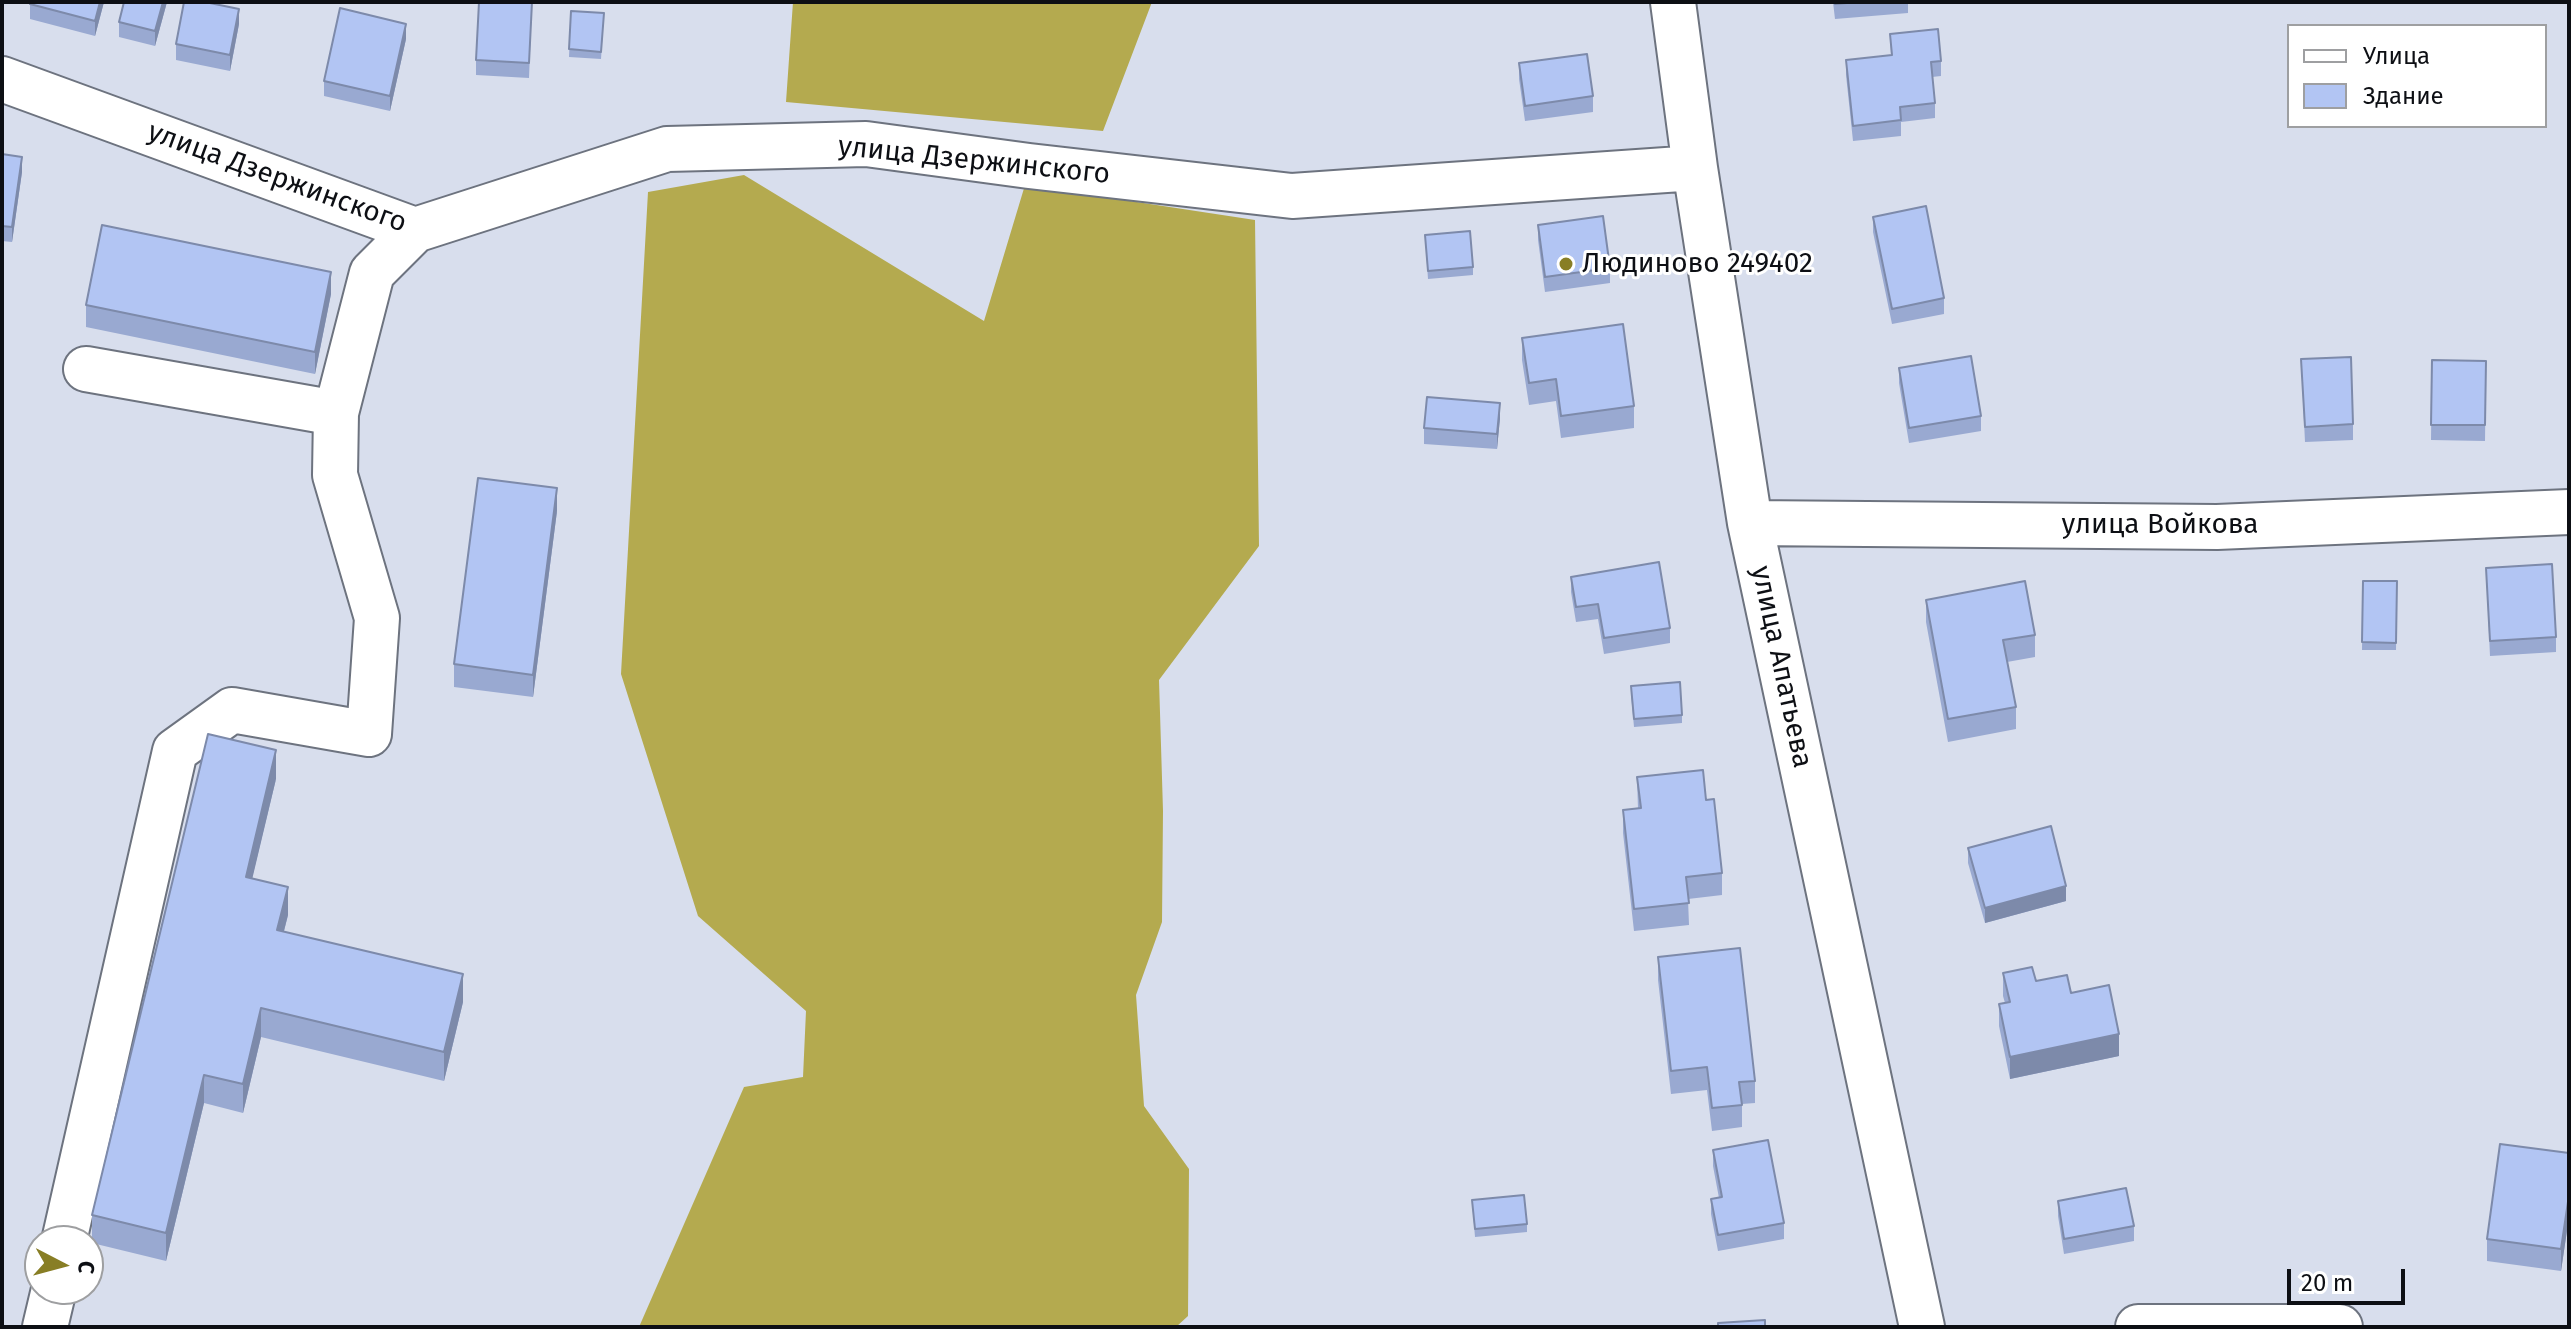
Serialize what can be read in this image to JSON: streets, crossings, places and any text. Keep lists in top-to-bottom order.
{
  "streets": {
    "street": ["улица Дзержинского", "улица Войкова", "улица Апатьева"]
  },
  "crossings": [
    ["улица Дзержинского", "улица Апатьева"],
    ["улица Войкова", "улица Апатьева"]
  ],
  "places": ["Людиново 249402"],
  "legend": ["Улица", "Здание"],
  "scale_bar": "20 m",
  "north": "right"
}
